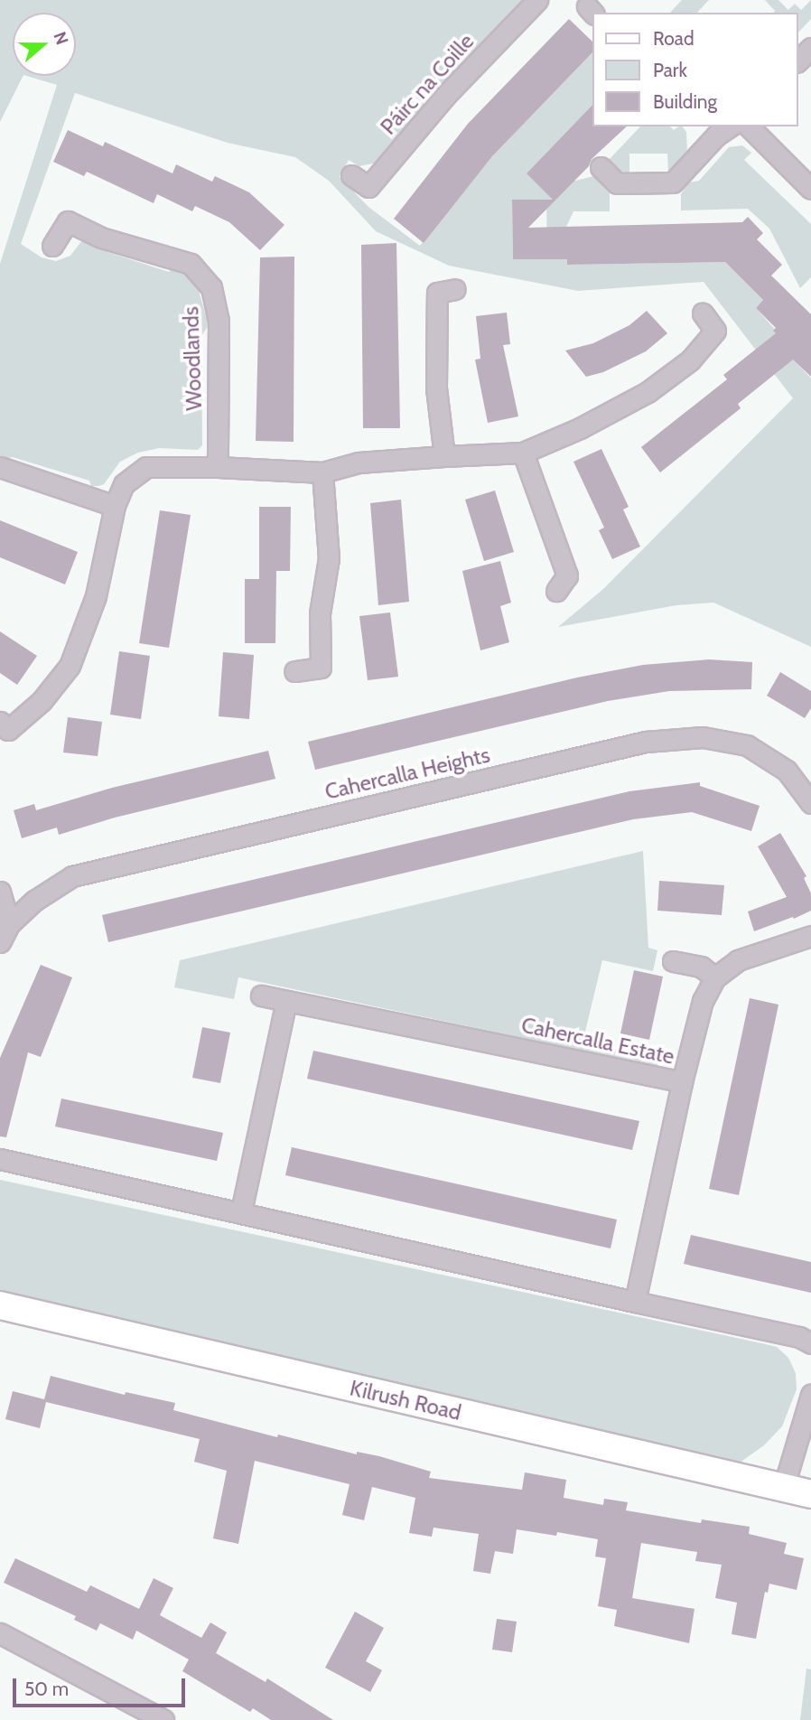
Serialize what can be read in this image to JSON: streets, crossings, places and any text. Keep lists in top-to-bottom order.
{
  "streets": {
    "main road": ["Kilrush Road"],
    "street": [
      "Páirc na Coille",
      "Woodlands",
      "Cahercalla Heights",
      "Cahercalla Estate"
    ]
  },
  "legend": ["Road", "Park", "Building"],
  "scale_bar": "50 m",
  "north": "right"
}
